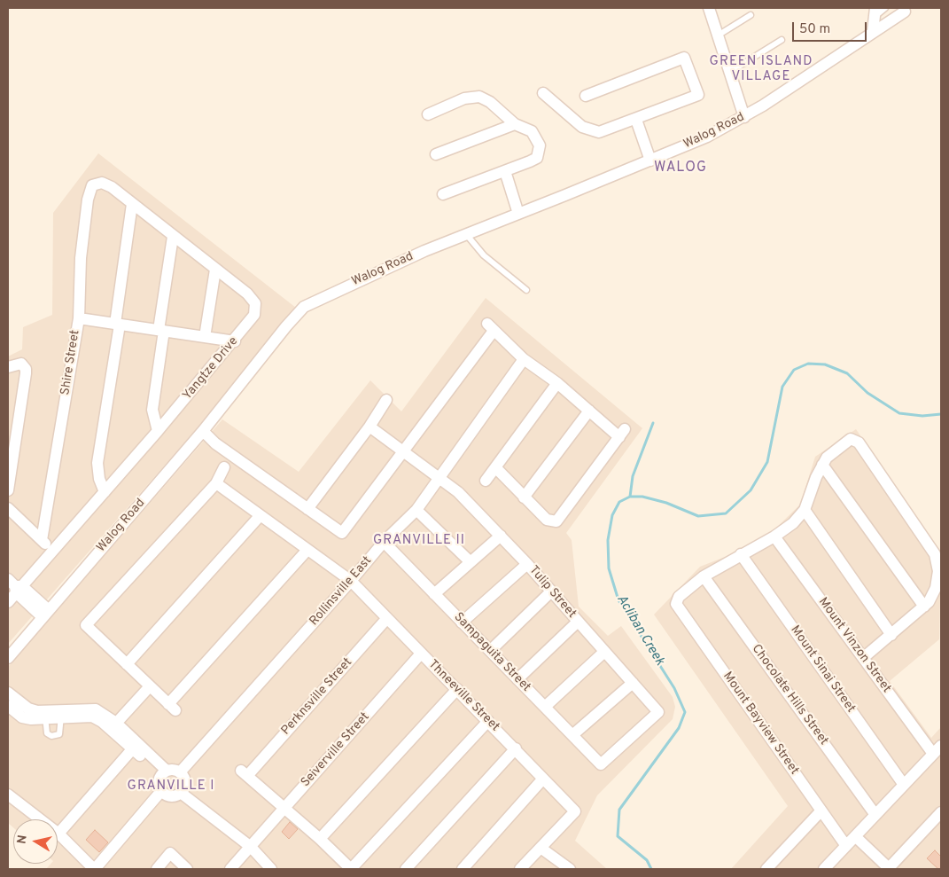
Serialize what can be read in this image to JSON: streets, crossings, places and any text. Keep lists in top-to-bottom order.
{
  "streets": {
    "street": [
      "Walog Road",
      "Shire Street",
      "Yangtze Drive",
      "Rollinsville East",
      "Tulip Street",
      "Mount Vinzon Street",
      "Sampaguita Street",
      "Mount Sinai Street",
      "Chocolate Hills Street",
      "Thneeville Street",
      "Perknsville Street",
      "Mount Bayview Street",
      "Seiverville Street"
    ]
  },
  "crossings": [
    ["Shire Street", "Yangtze Drive"],
    ["Rollinsville East", "Tulip Street"],
    ["Rollinsville East", "Sampaguita Street"],
    ["Rollinsville East", "Thneeville Street"],
    ["Tulip Street", "Sampaguita Street"],
    ["Chocolate Hills Street", "Mount Bayview Street"],
    ["Thneeville Street", "Perknsville Street"],
    ["Thneeville Street", "Seiverville Street"],
    ["Perknsville Street", "Seiverville Street"]
  ],
  "districts": [
    "GREEN ISLAND VILLAGE",
    "WALOG",
    "GRANVILLE II",
    "GRANVILLE I"
  ],
  "water": ["Acliban Creek"],
  "scale_bar": "50 m",
  "north": "left"
}
